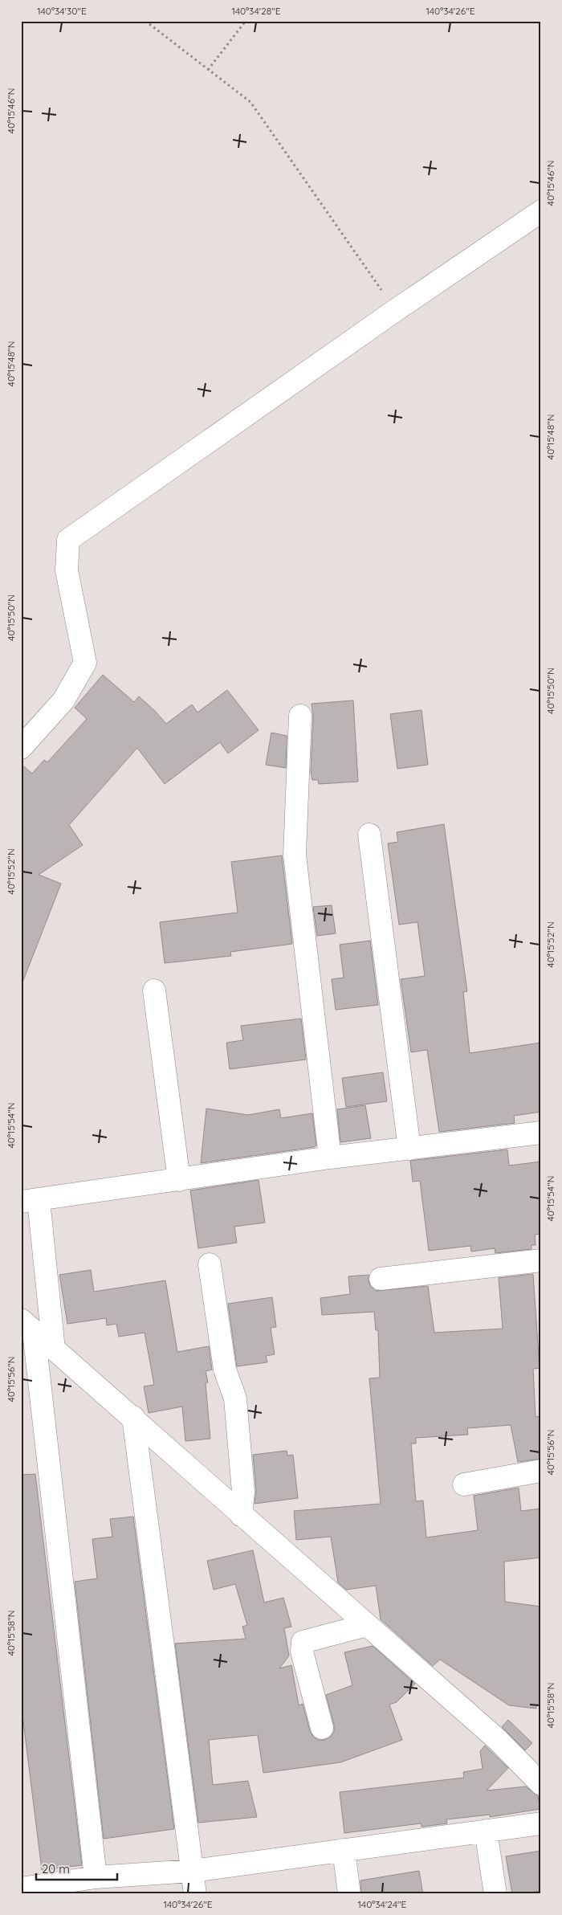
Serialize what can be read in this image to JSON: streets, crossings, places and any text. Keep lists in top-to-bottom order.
{
  "scale_bar": "20 m",
  "coordinates": [
    "140°34'30\"E",
    "140°34'28\"E",
    "140°34'26\"E",
    "40°15'46\"N",
    "40°15'48\"N",
    "40°15'50\"N",
    "40°15'52\"N",
    "40°15'54\"N",
    "40°15'56\"N",
    "40°15'58\"N",
    "140°34'24\"E"
  ]
}
